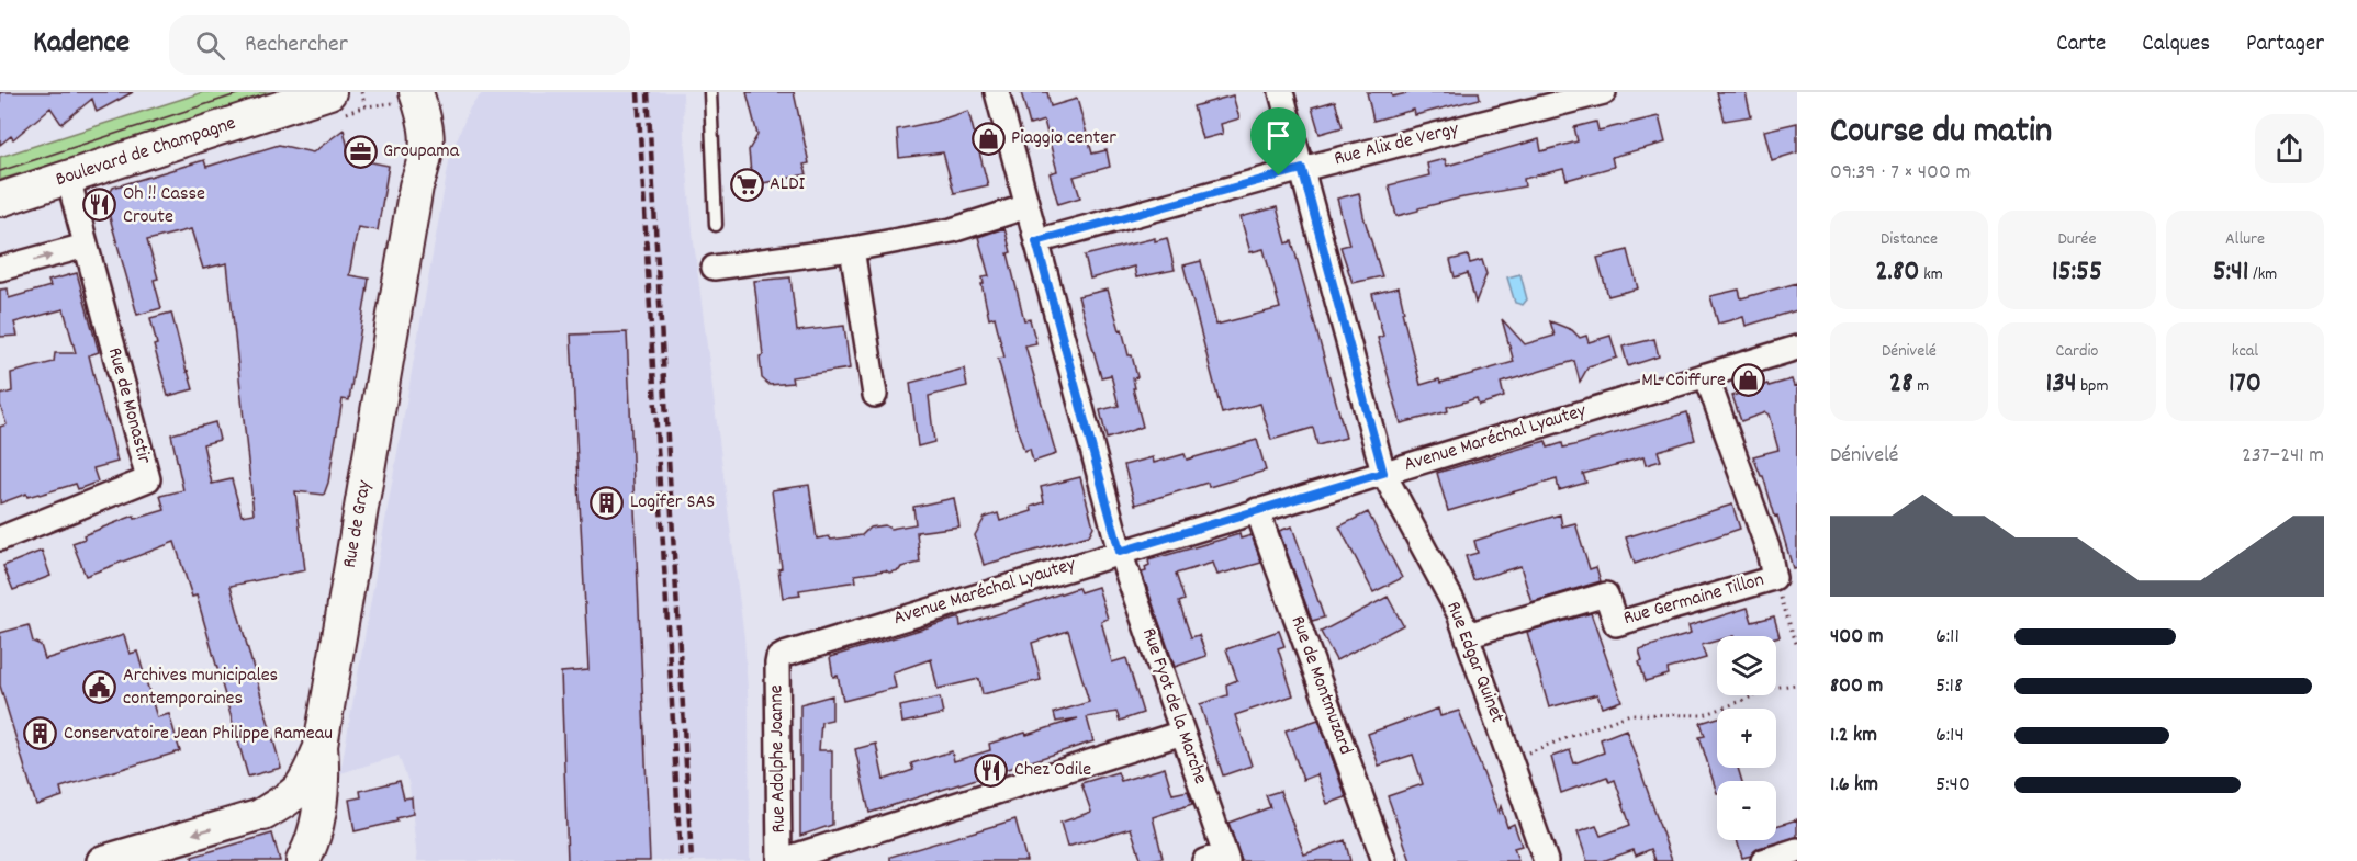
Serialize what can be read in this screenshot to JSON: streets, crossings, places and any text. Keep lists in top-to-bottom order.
{
  "streets": {
    "main road": ["Boulevard de Champagne", "Rue de Gray"],
    "street": [
      "Rue Alix de Vergy",
      "Rue de Monastir",
      "Avenue Maréchal Lyautey",
      "Rue Germaine Tillon",
      "Rue Edgar Quinet",
      "Rue de Montmuzard",
      "Rue Fyot de la Marche",
      "Rue Adolphe Joanne"
    ]
  },
  "crossings": [
    ["Rue Alix de Vergy", "Rue Edgar Quinet"],
    ["Rue Alix de Vergy", "Rue Fyot de la Marche"],
    ["Boulevard de Champagne", "Rue de Monastir"],
    ["Avenue Maréchal Lyautey", "Rue Germaine Tillon"],
    ["Avenue Maréchal Lyautey", "Rue Edgar Quinet"],
    ["Avenue Maréchal Lyautey", "Rue de Montmuzard"],
    ["Avenue Maréchal Lyautey", "Rue Fyot de la Marche"],
    ["Avenue Maréchal Lyautey", "Rue Adolphe Joanne"],
    ["Rue Germaine Tillon", "Rue Edgar Quinet"]
  ],
  "places": {
    "shop": ["Piaggio center", "ML Coiffure"],
    "office": ["Groupama"],
    "supermarket": ["ALDI"],
    "restaurant": ["Oh !! Casse Croute", "Chez Odile"],
    "building": ["Logifer SAS", "Conservatoire Jean Philippe Rameau"],
    "public building": ["Archives municipales contemporaines"]
  },
  "page": {
    "header": "Kadence",
    "search": "Rechercher",
    "nav": ["Carte", "Calques", "Partager"],
    "heading": ["Course du matin", "09:39 · 7 × 400 m"],
    "stats": [
      ["Distance", "2.80 km"],
      ["Durée", "15:55"],
      ["Allure", "5:41 /km"],
      ["Dénivelé", "28 m"],
      ["Cardio", "134 bpm"],
      ["kcal", "170"]
    ],
    "chart": ["Dénivelé", "237–241 m"],
    "list": [
      {
        "name": "400 m",
        "note": "6:11"
      },
      {
        "name": "800 m",
        "note": "5:18"
      },
      {
        "name": "1.2 km",
        "note": "6:14"
      },
      {
        "name": "1.6 km",
        "note": "5:40"
      }
    ],
    "map_buttons": ["+", "−"]
  }
}
